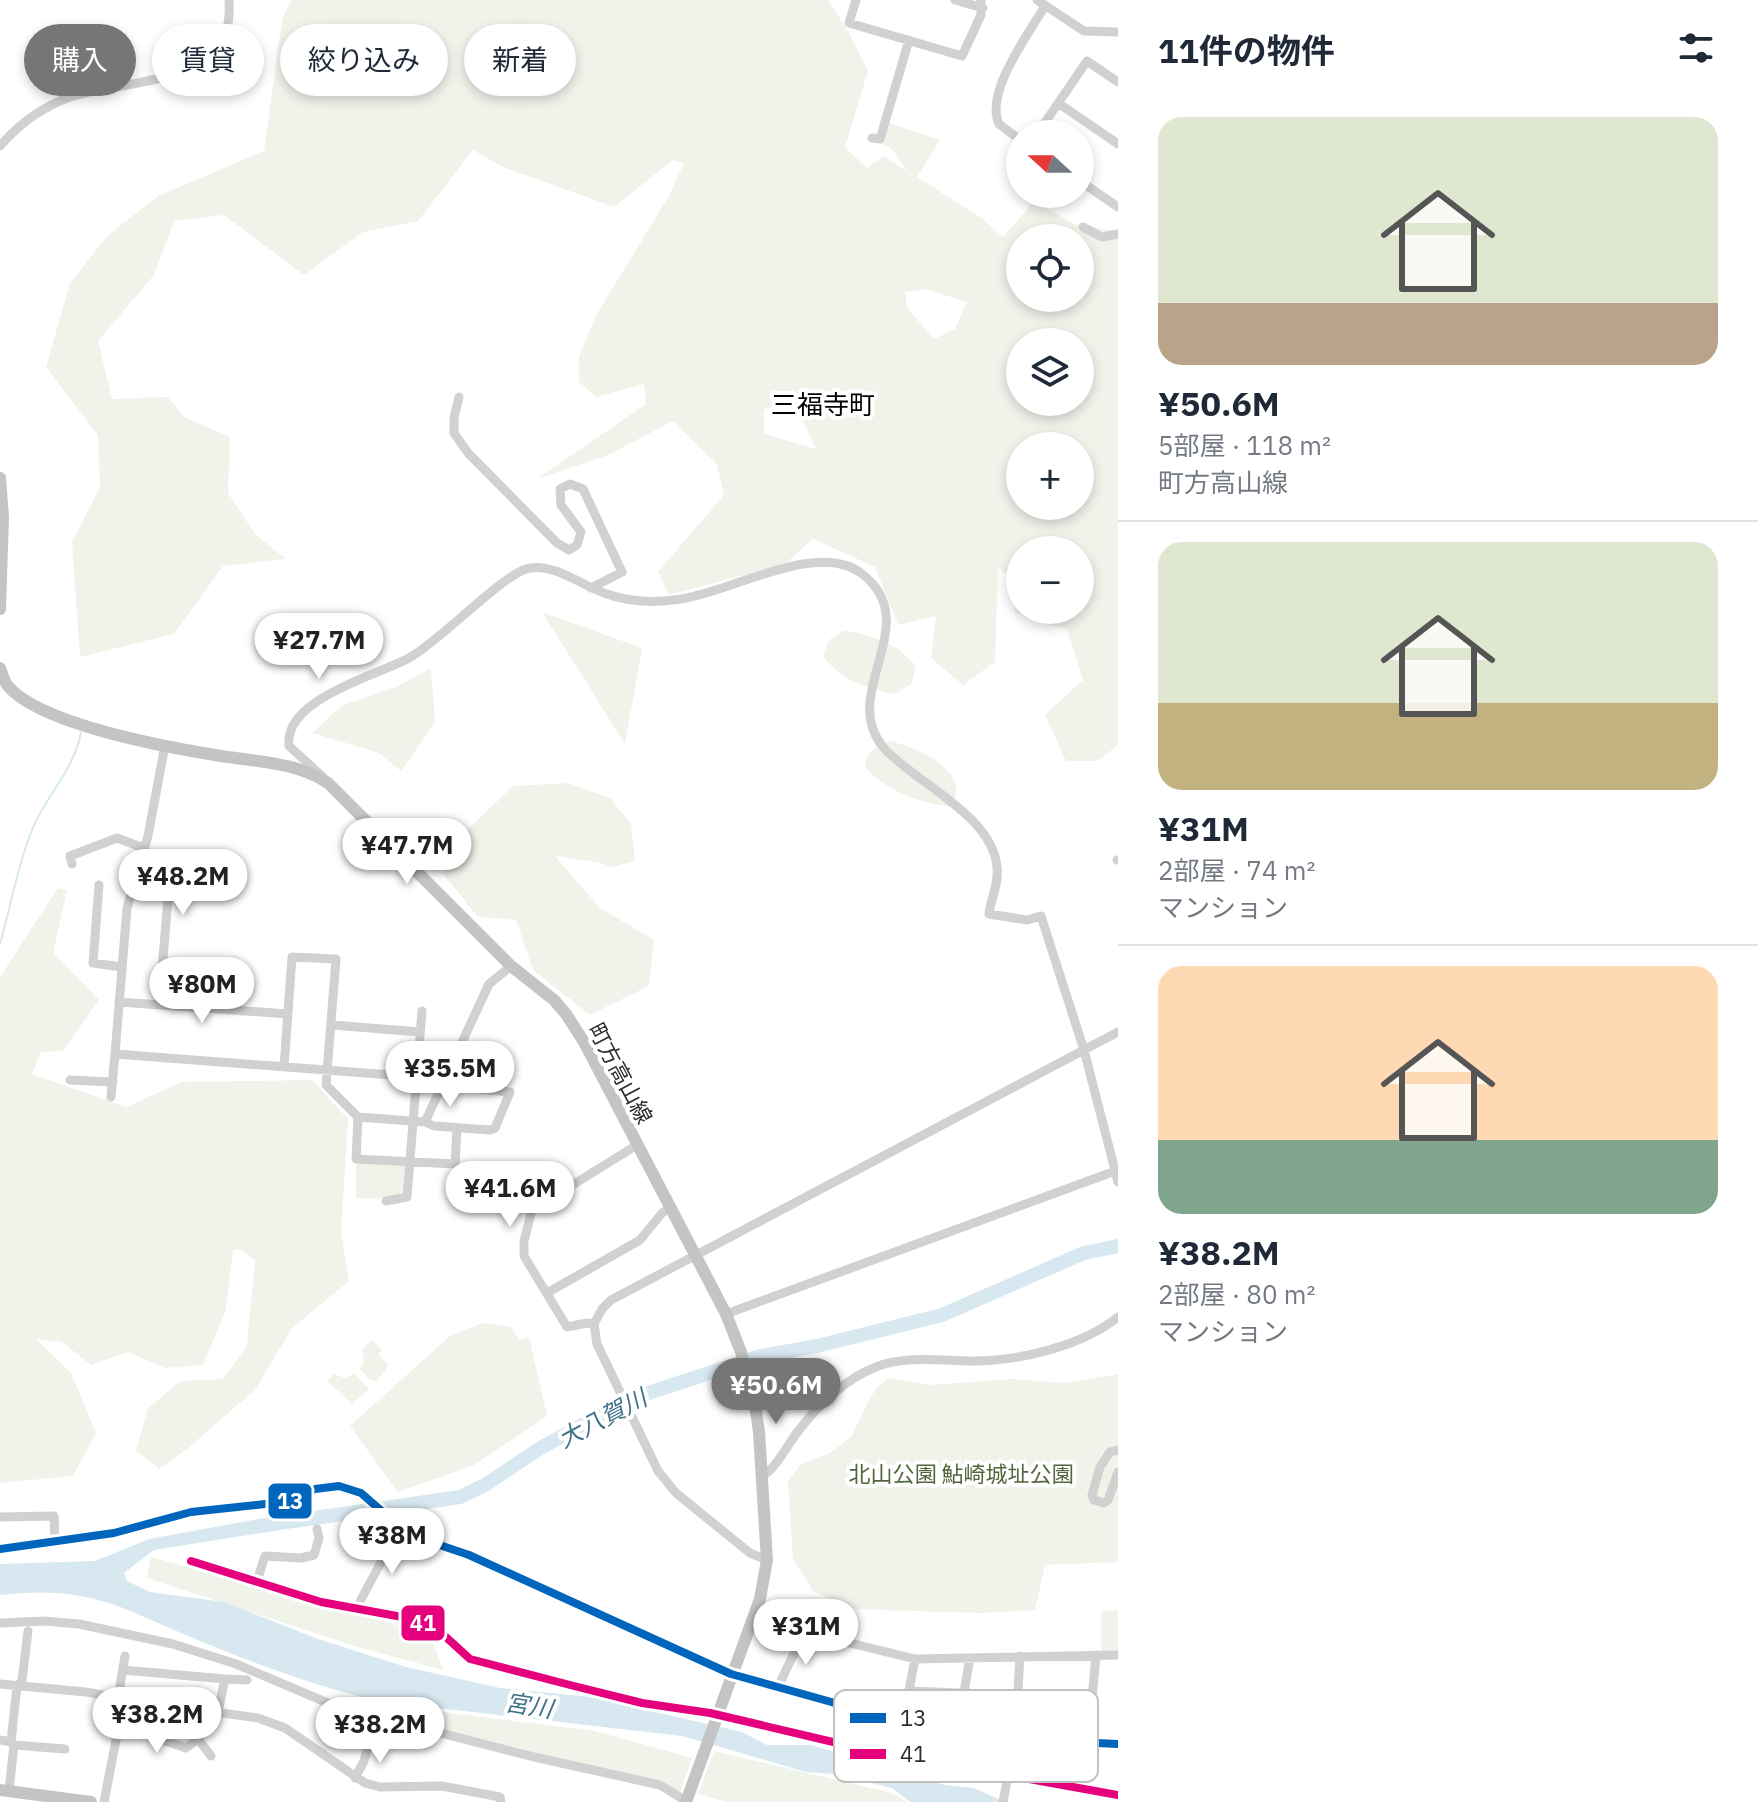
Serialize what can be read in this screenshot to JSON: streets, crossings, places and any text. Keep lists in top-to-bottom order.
{
  "streets": {
    "main road": ["町方高山線"]
  },
  "districts": ["三福寺町"],
  "water": ["大八賀川", "宮川"],
  "parks": ["北山公園 鮎崎城址公園"],
  "lines": ["transit line 13", "transit line 41"],
  "legend": ["13", "41"],
  "north": "left",
  "page": {
    "heading": "11件の物件",
    "chip": [
      "購入",
      "賃貸",
      "絞り込み",
      "新着"
    ],
    "list": [
      {
        "name": "¥50.6M",
        "note": "5部屋 · 118 m² · 町方高山線"
      },
      {
        "name": "¥31M",
        "note": "2部屋 · 74 m² · マンション"
      },
      {
        "name": "¥38.2M",
        "note": "2部屋 · 80 m² · マンション"
      }
    ],
    "map_buttons": ["+", "−"],
    "price": [
      "¥27.7M",
      "¥47.7M",
      "¥48.2M",
      "¥80M",
      "¥35.5M",
      "¥41.6M",
      "¥50.6M",
      "¥38M",
      "¥31M",
      "¥38.2M",
      "¥38.2M"
    ]
  }
}
